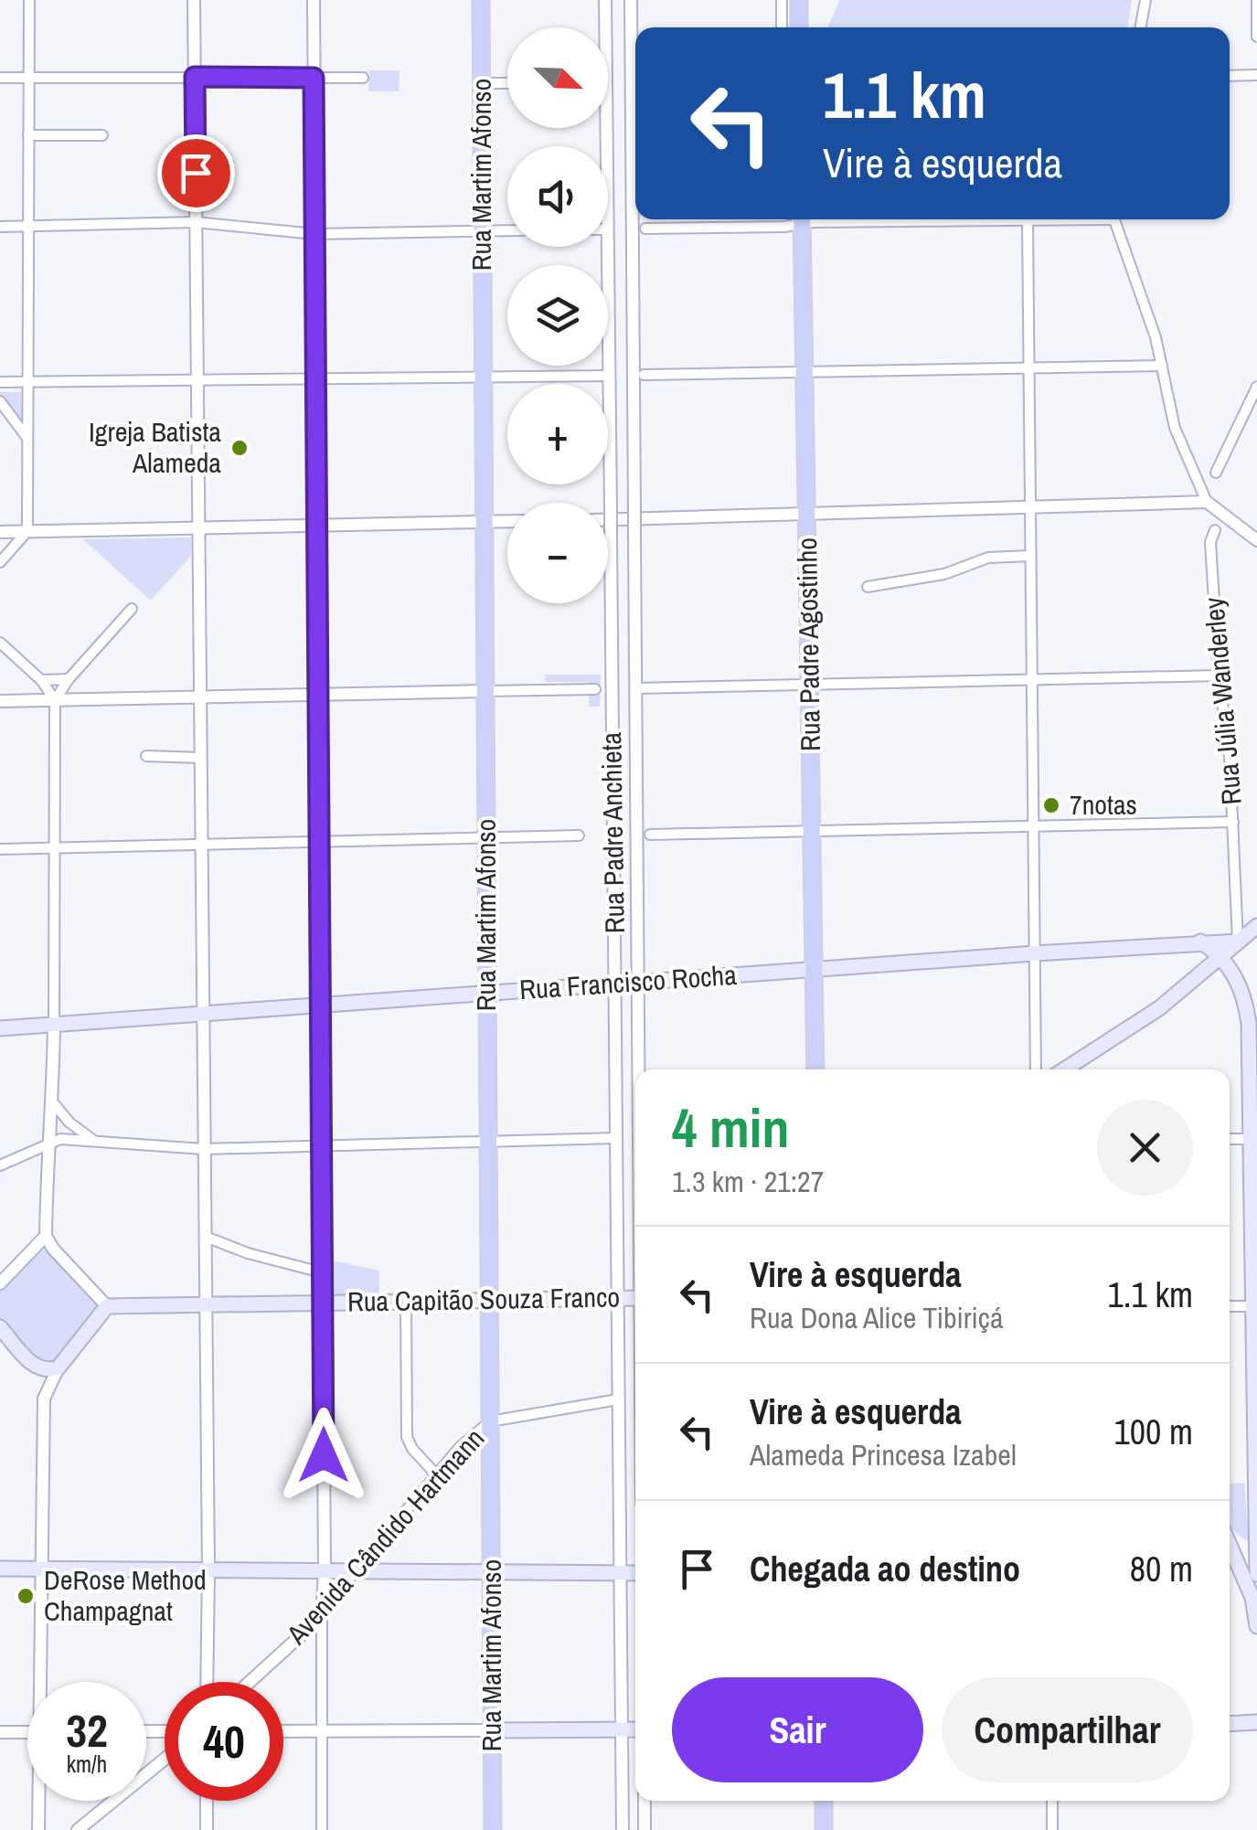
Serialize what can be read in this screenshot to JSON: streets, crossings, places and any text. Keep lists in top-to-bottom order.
{
  "streets": {
    "main road": [
      "Rua Martim Afonso",
      "Rua Padre Agostinho",
      "Rua Júlia Wanderley",
      "Rua Francisco Rocha",
      "Rua Capitão Souza Franco"
    ],
    "street": ["Rua Padre Anchieta", "Avenida Cândido Hartmann"]
  },
  "crossings": [
    ["Rua Martim Afonso", "Rua Francisco Rocha"],
    ["Rua Martim Afonso", "Rua Capitão Souza Franco"],
    ["Rua Martim Afonso", "Avenida Cândido Hartmann"],
    ["Rua Padre Agostinho", "Rua Francisco Rocha"],
    ["Rua Júlia Wanderley", "Rua Francisco Rocha"],
    ["Rua Padre Anchieta", "Rua Francisco Rocha"],
    ["Rua Padre Anchieta", "Rua Capitão Souza Franco"],
    ["Rua Padre Anchieta", "Avenida Cândido Hartmann"]
  ],
  "places": ["Igreja Batista Alameda", "7notas", "DeRose Method Champagnat"],
  "north": "bottom right",
  "page": {
    "map_buttons": ["+", "−"],
    "turn": ["1.1 km", "Vire à esquerda"],
    "heading": ["4 min", "1.3 km · 21:27"],
    "list": [
      {
        "name": "Vire à esquerda",
        "note": "Rua Dona Alice Tibiriçá",
        "value": "1.1 km"
      },
      {
        "name": "Vire à esquerda",
        "note": "Alameda Princesa Izabel",
        "value": "100 m"
      },
      {
        "name": "Chegada ao destino",
        "value": "80 m"
      }
    ],
    "buttons": ["Sair", "Compartilhar"],
    "speed": "32 km/h",
    "limit": "40"
  }
}
